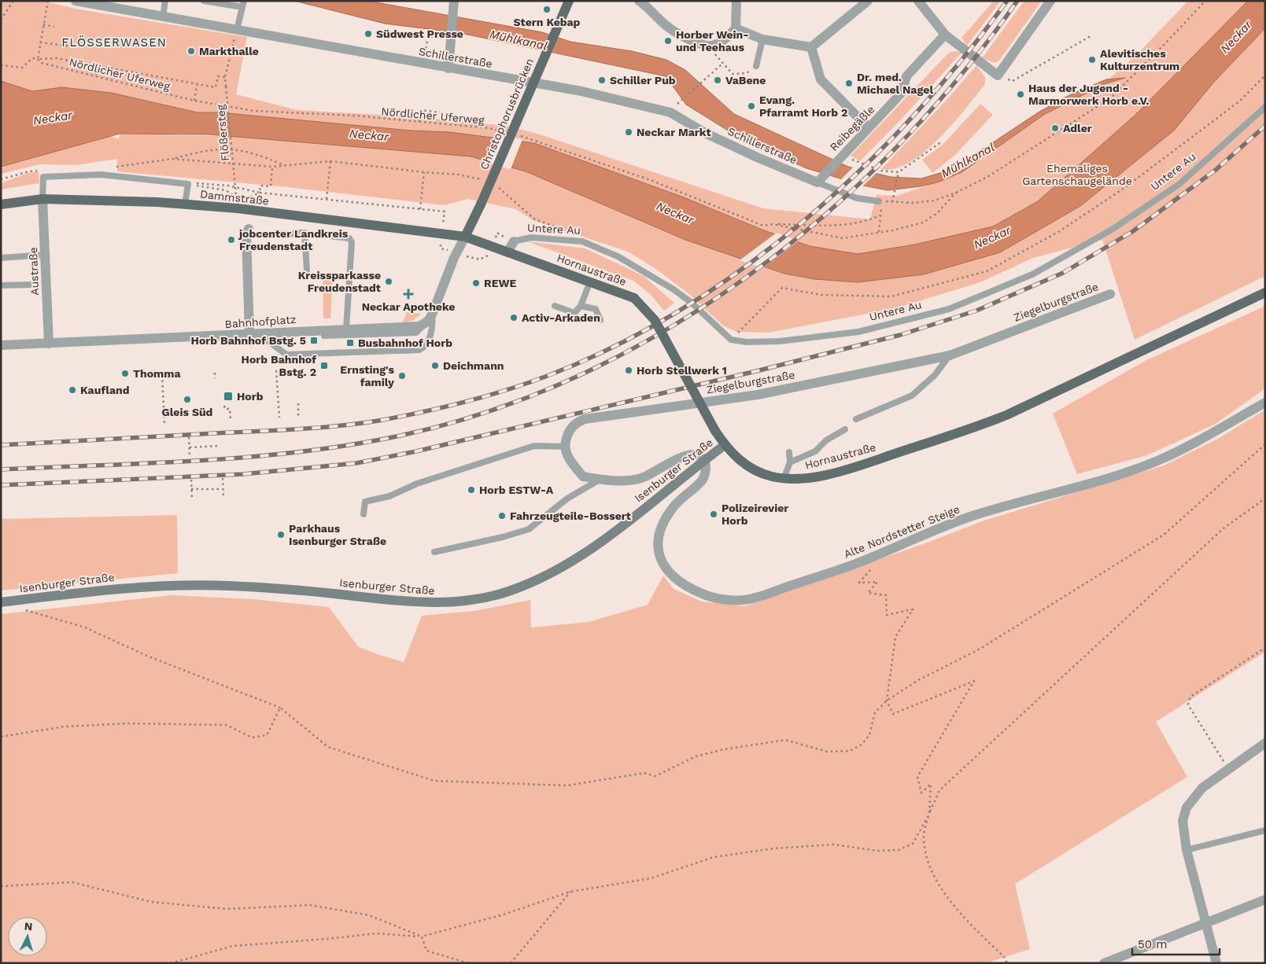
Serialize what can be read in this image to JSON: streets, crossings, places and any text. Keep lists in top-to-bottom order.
{
  "streets": {
    "main road": ["Christophorusbrücken", "Dammstraße", "Hornaustraße"],
    "street": [
      "Schillerstraße",
      "Reibegäßle",
      "Untere Au",
      "Austraße",
      "Ziegelburgstraße",
      "Bahnhofplatz",
      "Isenburger Straße",
      "Alte Nordstetter Steige"
    ],
    "path": ["Nördlicher Uferweg", "Flößersteg"]
  },
  "crossings": [
    ["Schillerstraße", "Christophorusbrücken"],
    ["Schillerstraße", "Reibegäßle"],
    ["Christophorusbrücken", "Dammstraße"],
    ["Christophorusbrücken", "Hornaustraße"],
    ["Untere Au", "Hornaustraße"],
    ["Dammstraße", "Hornaustraße"],
    ["Dammstraße", "Austraße"],
    ["Hornaustraße", "Isenburger Straße"],
    ["Austraße", "Bahnhofplatz"],
    ["Isenburger Straße", "Alte Nordstetter Steige"]
  ],
  "districts": ["FLÖSSERWASEN"],
  "water": ["Neckar", "Mühlkanal"],
  "parks": ["Ehemaliges Gartenschaugelände"],
  "places": {
    "other": [
      "Stern Kebap",
      "Südwest Presse",
      "Horber Wein- und Teehaus",
      "Markthalle",
      "Alevitisches Kulturzentrum",
      "Schiller Pub",
      "VaBene",
      "Dr. med. Michael Nagel",
      "Haus der Jugend - Marmorwerk Horb e.V.",
      "Evang. Pfarramt Horb 2",
      "Adler",
      "Neckar Markt",
      "jobcenter Landkreis Freudenstadt",
      "Kreissparkasse Freudenstadt",
      "REWE",
      "Activ-Arkaden",
      "Deichmann",
      "Horb Stellwerk 1",
      "Thomma",
      "Ernsting's family",
      "Kaufland",
      "Gleis Süd",
      "Horb ESTW-A",
      "Polizeirevier Horb",
      "Fahrzeugteile-Bossert",
      "Parkhaus Isenburger Straße"
    ],
    "health": ["Neckar Apotheke"],
    "transit": [
      "Horb Bahnhof Bstg. 5",
      "Busbahnhof Horb",
      "Horb Bahnhof Bstg. 2",
      "Horb"
    ]
  },
  "scale_bar": "50 m",
  "north": "top"
}
